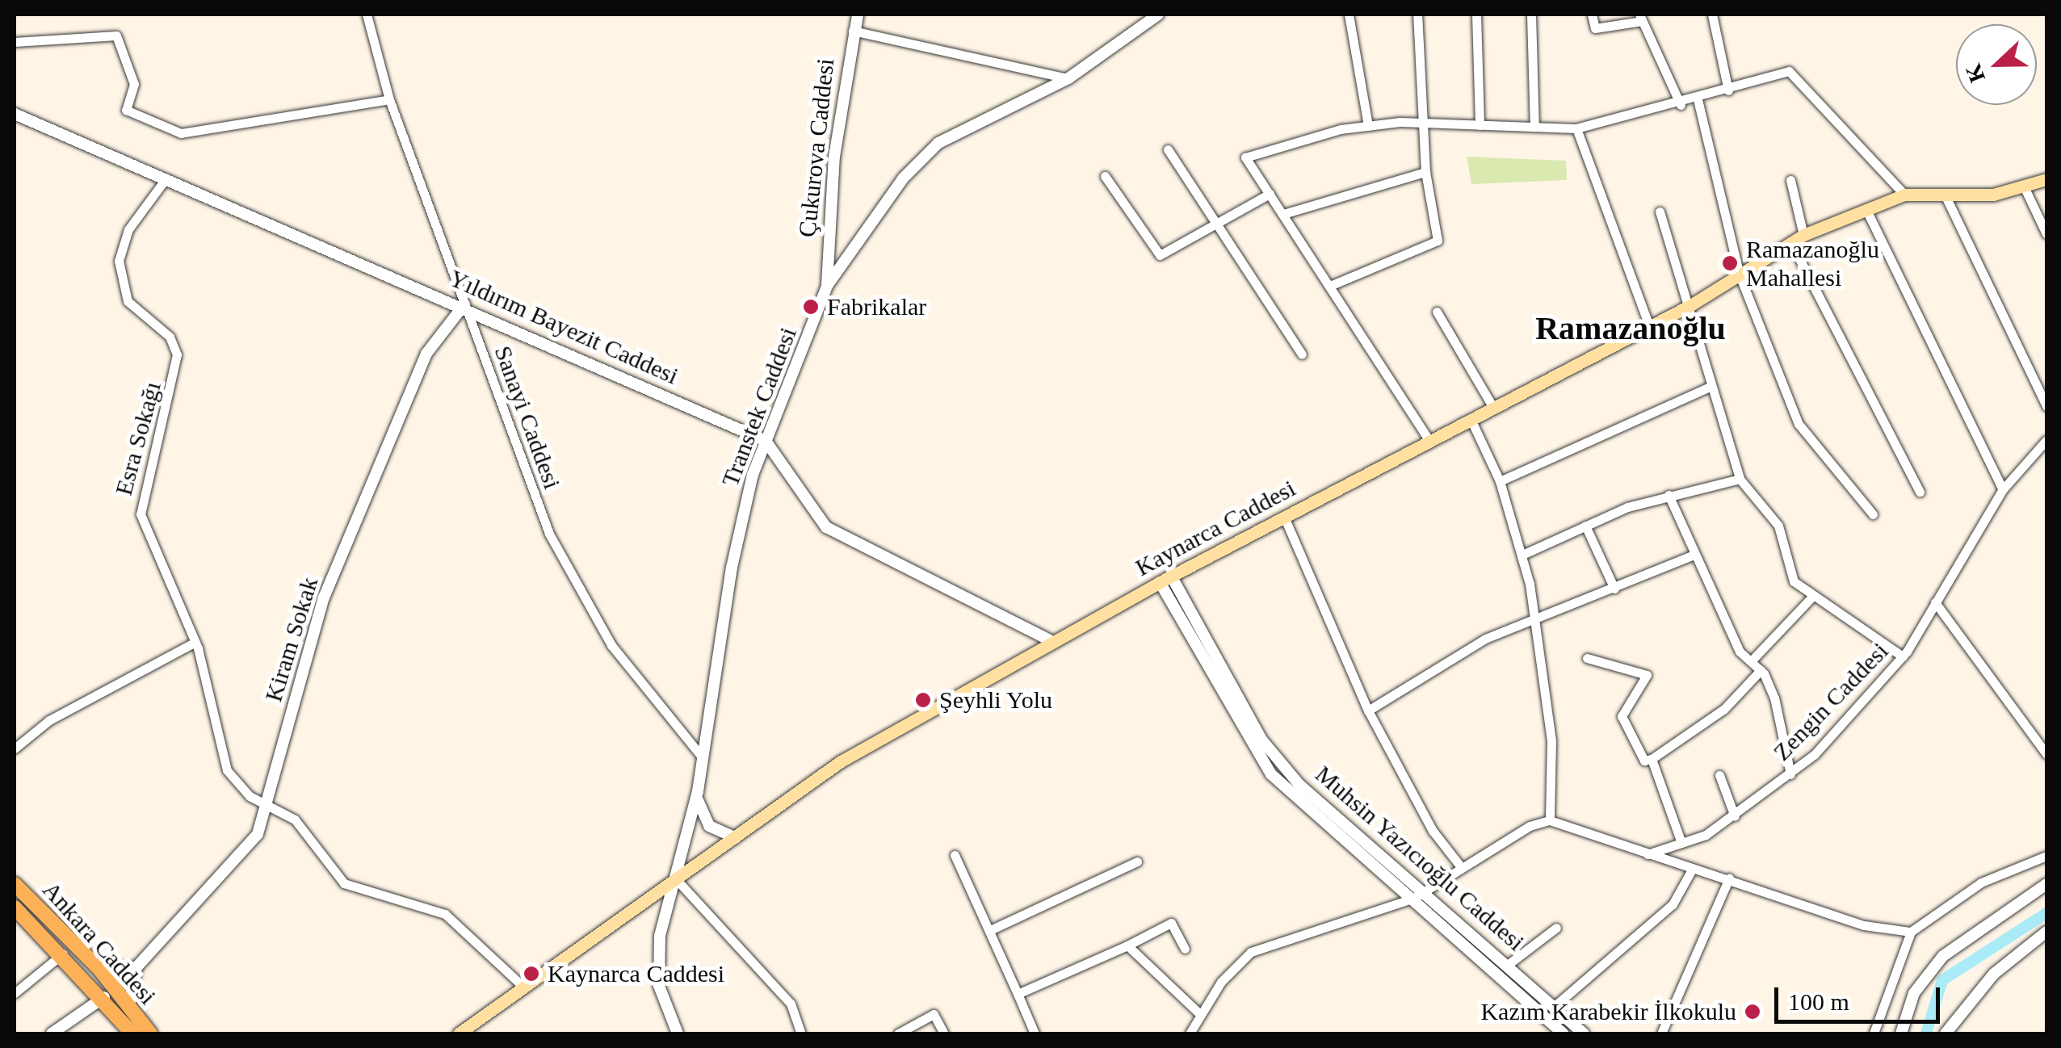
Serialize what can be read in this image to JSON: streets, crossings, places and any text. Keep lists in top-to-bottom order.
{
  "streets": {
    "main road": ["Kaynarca Caddesi", "Ankara Caddesi"],
    "street": [
      "Çukurova Caddesi",
      "Yıldırım Bayezit Caddesi",
      "Transtek Caddesi",
      "Sanayi Caddesi",
      "Esra Sokağı",
      "Kiram Sokak",
      "Zengin Caddesi",
      "Muhsin Yazıcıoğlu Caddesi"
    ]
  },
  "crossings": [
    ["Çukurova Caddesi", "Transtek Caddesi"],
    ["Yıldırım Bayezit Caddesi", "Transtek Caddesi"],
    ["Yıldırım Bayezit Caddesi", "Sanayi Caddesi"],
    ["Yıldırım Bayezit Caddesi", "Esra Sokağı"],
    ["Yıldırım Bayezit Caddesi", "Kiram Sokak"],
    ["Transtek Caddesi", "Sanayi Caddesi"],
    ["Transtek Caddesi", "Kaynarca Caddesi"],
    ["Sanayi Caddesi", "Kiram Sokak"],
    ["Esra Sokağı", "Kaynarca Caddesi"],
    ["Esra Sokağı", "Kiram Sokak"],
    ["Kaynarca Caddesi", "Muhsin Yazıcıoğlu Caddesi"]
  ],
  "districts": ["Ramazanoğlu"],
  "places": [
    "Ramazanoğlu Mahallesi",
    "Fabrikalar",
    "Şeyhli Yolu",
    "Kaynarca Caddesi",
    "Kazım Karabekir İlkokulu"
  ],
  "scale_bar": "100 m",
  "north": "left"
}
